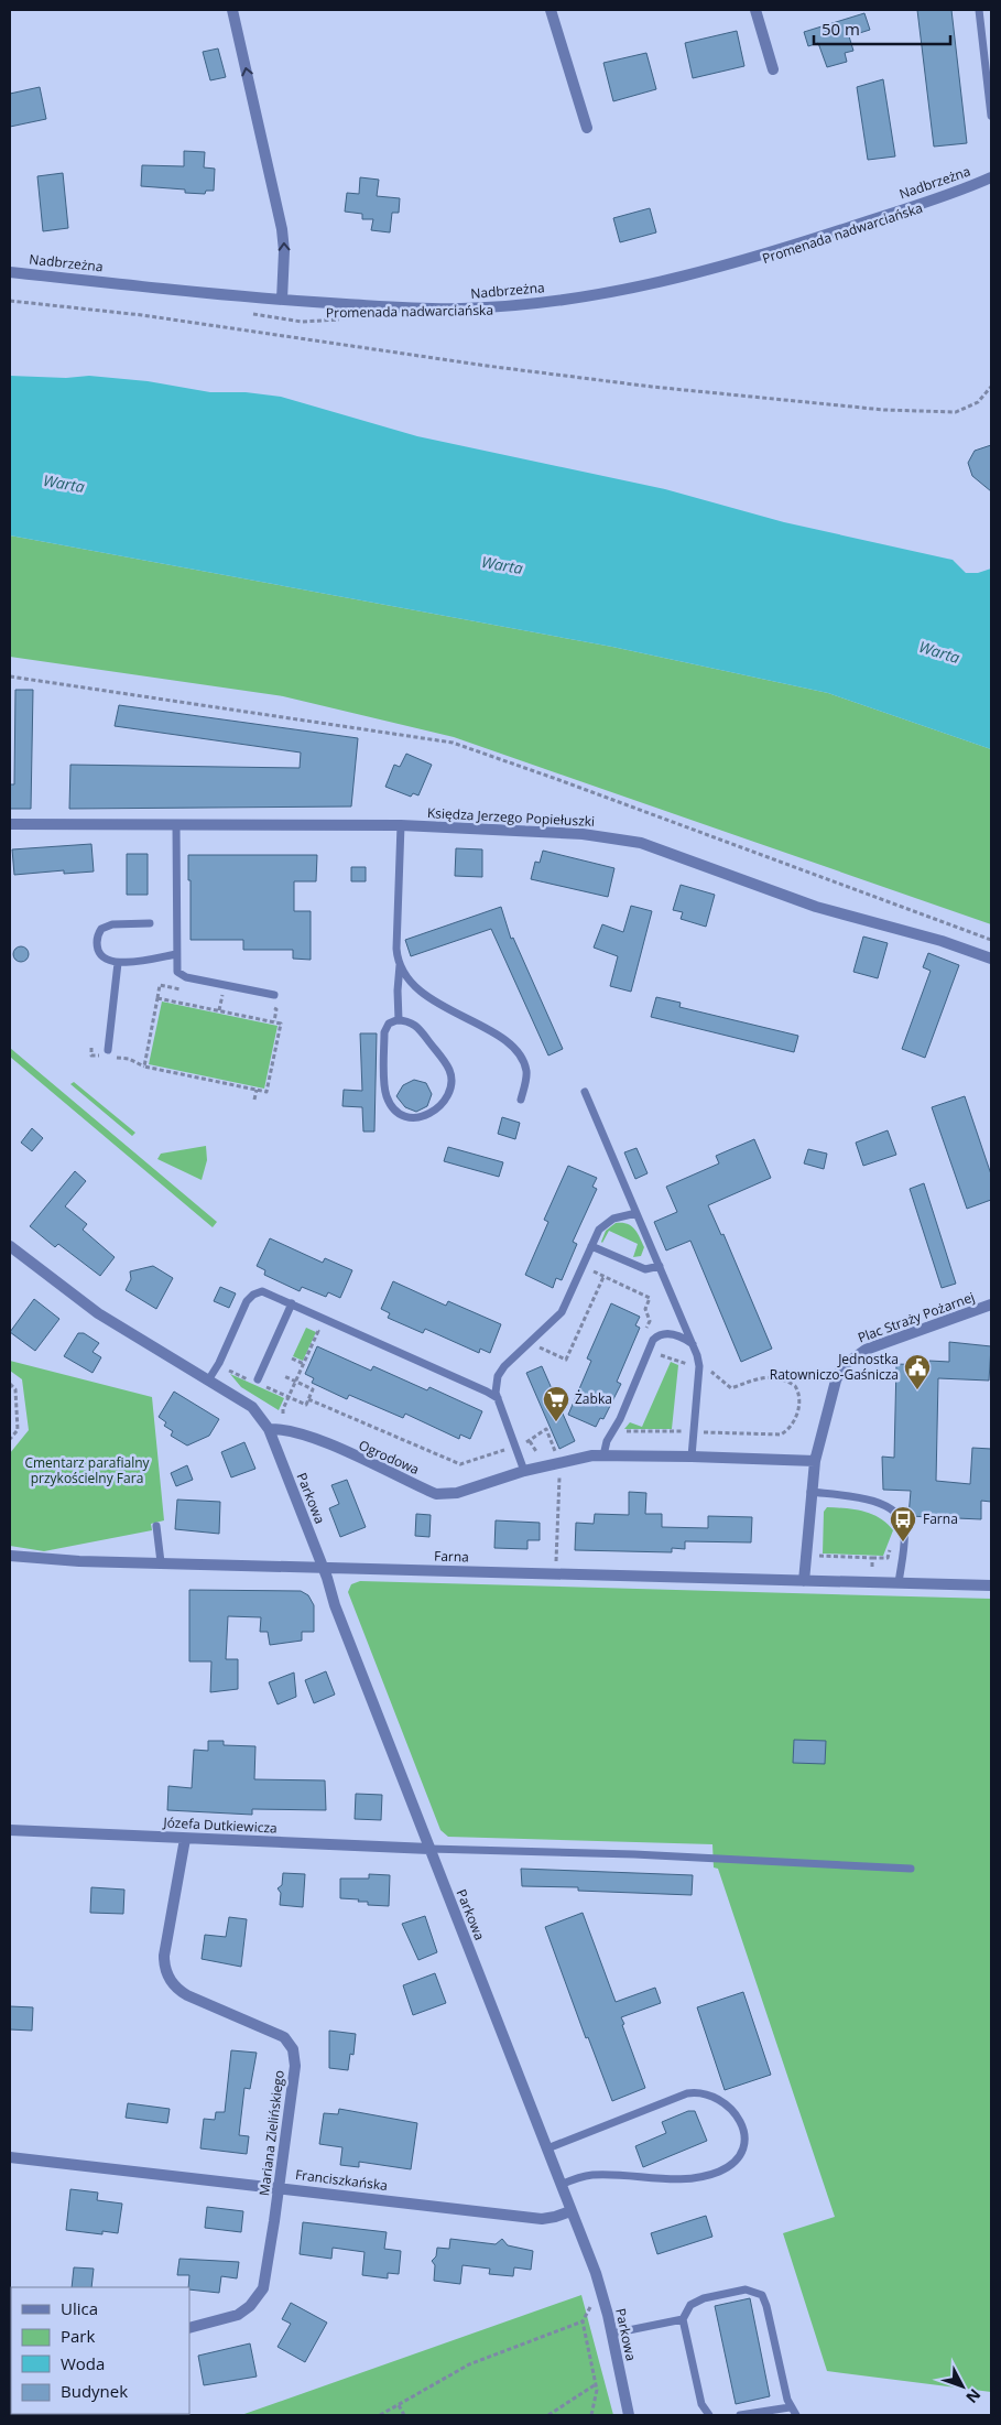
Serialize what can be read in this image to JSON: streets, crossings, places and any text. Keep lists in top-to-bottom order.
{
  "streets": {
    "street": [
      "Nadbrzeżna",
      "Księdza Jerzego Popiełuszki",
      "Plac Straży Pożarnej",
      "Ogrodowa",
      "Parkowa",
      "Farna",
      "Józefa Dutkiewicza",
      "Mariana Zielińskiego",
      "Franciszkańska"
    ],
    "path": ["Promenada nadwarciańska"]
  },
  "crossings": [
    ["Plac Straży Pożarnej", "Ogrodowa"],
    ["Plac Straży Pożarnej", "Farna"],
    ["Ogrodowa", "Parkowa"],
    ["Parkowa", "Farna"],
    ["Parkowa", "Józefa Dutkiewicza"],
    ["Parkowa", "Franciszkańska"],
    ["Józefa Dutkiewicza", "Mariana Zielińskiego"],
    ["Mariana Zielińskiego", "Franciszkańska"]
  ],
  "water": ["Warta"],
  "parks": ["Cmentarz parafialny przykościelny Fara"],
  "places": {
    "public building": ["Jednostka Ratowniczo-Gaśnicza"],
    "supermarket": ["Żabka"],
    "bus stop": ["Farna"]
  },
  "legend": [
    "Ulica",
    "Park",
    "Woda",
    "Budynek"
  ],
  "scale_bar": "50 m",
  "north": "bottom right"
}
